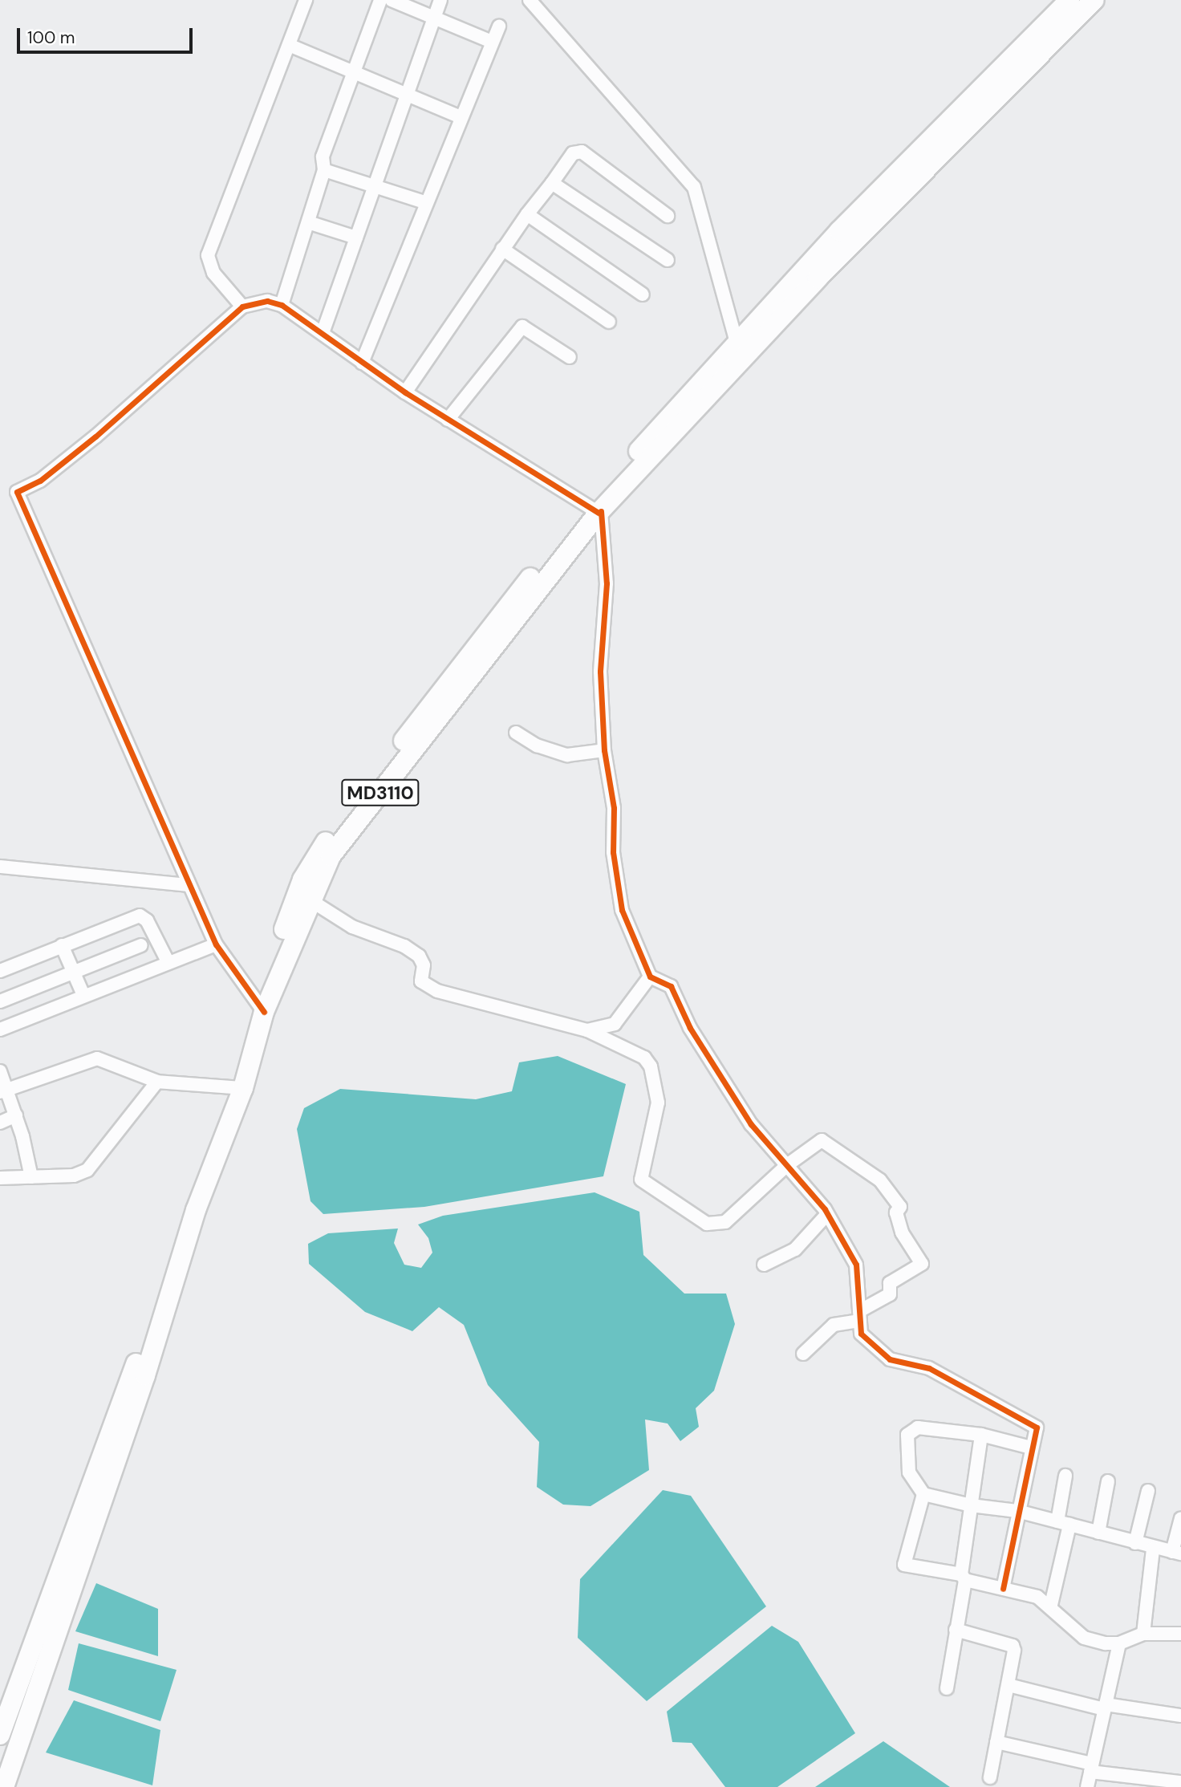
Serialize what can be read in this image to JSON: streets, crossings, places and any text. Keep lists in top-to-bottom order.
{
  "streets": {
    "main road": ["MD3110"]
  },
  "scale_bar": "100 m"
}
